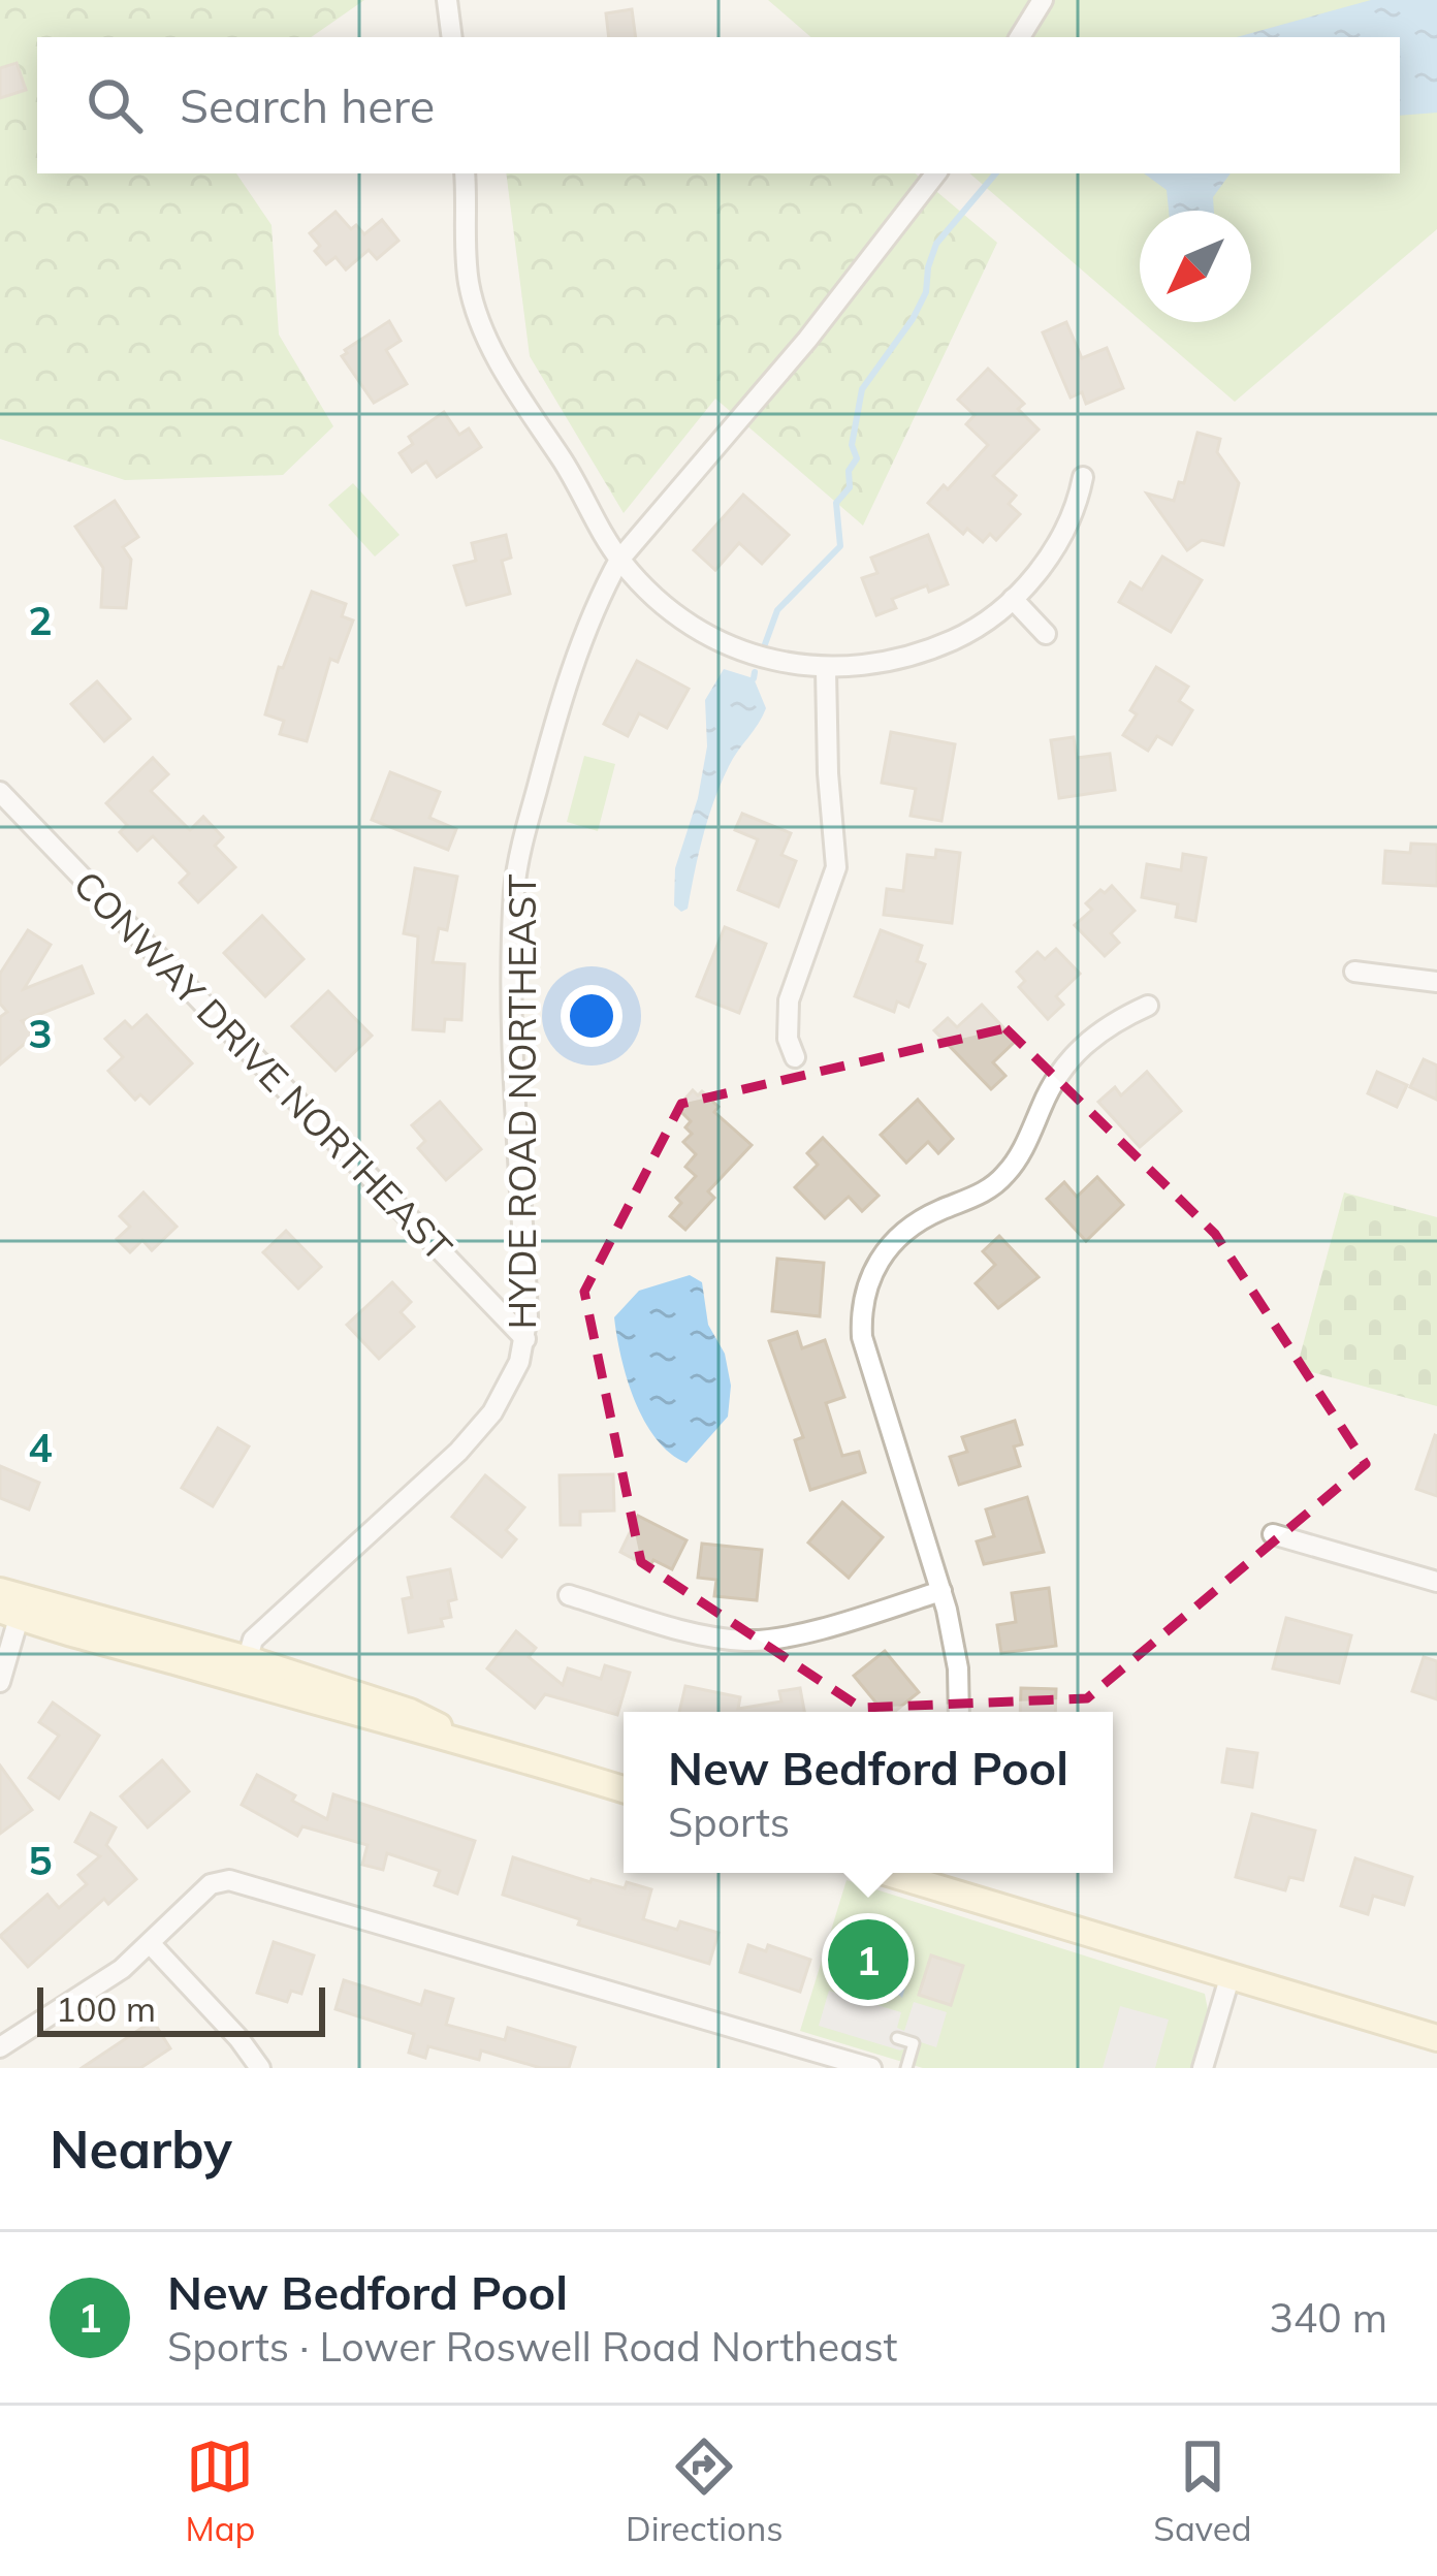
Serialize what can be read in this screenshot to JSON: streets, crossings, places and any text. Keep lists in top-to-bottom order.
{
  "streets": {
    "street": ["CONWAY DRIVE NORTHEAST", "HYDE ROAD NORTHEAST"]
  },
  "crossings": [
    ["CONWAY DRIVE NORTHEAST", "HYDE ROAD NORTHEAST"]
  ],
  "scale_bar": "100 m",
  "north": "bottom left",
  "page": {
    "search": "Search here",
    "popup": ["New Bedford Pool", "Sports"],
    "pins": "1",
    "scale": "100 m",
    "heading": "Nearby",
    "list": [
      {
        "mark": "1",
        "name": "New Bedford Pool",
        "note": "Sports · Lower Roswell Road Northeast",
        "value": "340 m"
      }
    ],
    "nav": ["Map", "Directions", "Saved"]
  },
  "grid": {
    "rows": [
      "2",
      "3",
      "4",
      "5"
    ]
  }
}
